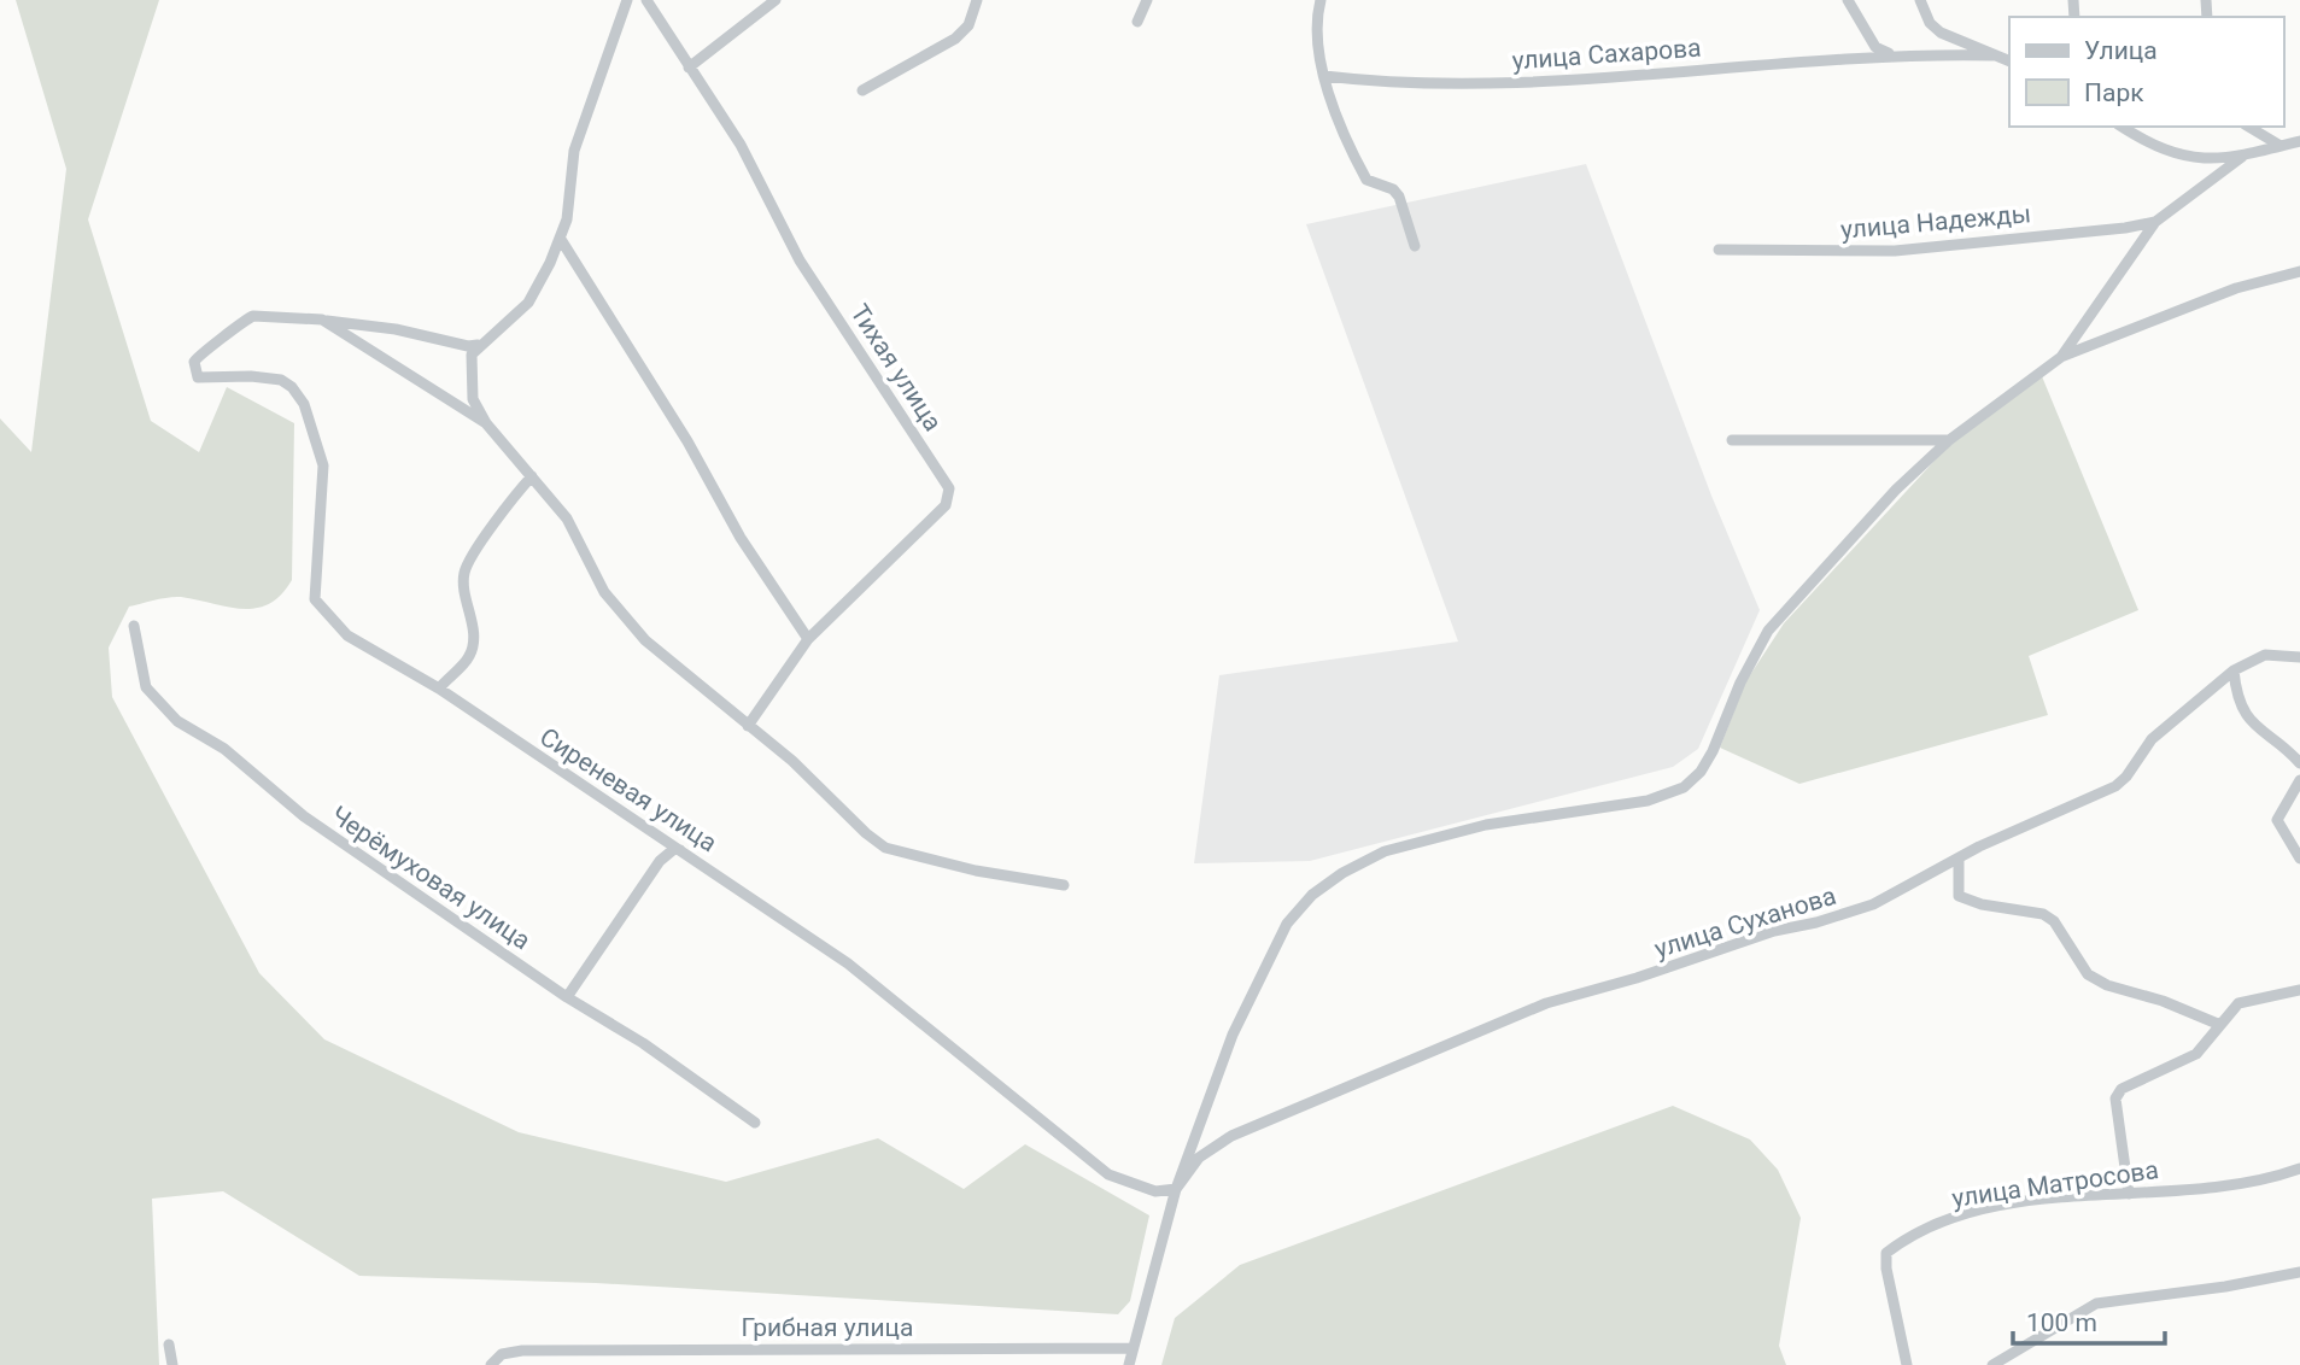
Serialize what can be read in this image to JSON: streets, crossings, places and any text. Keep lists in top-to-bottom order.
{
  "streets": {
    "street": [
      "улица Сахарова",
      "улица Надежды",
      "Тихая улица",
      "Сиреневая улица",
      "Черёмуховая улица",
      "улица Суханова",
      "улица Матросова",
      "Грибная улица"
    ]
  },
  "crossings": [
    ["Сиреневая улица", "улица Суханова"]
  ],
  "legend": ["Улица", "Парк"],
  "scale_bar": "100 m"
}
